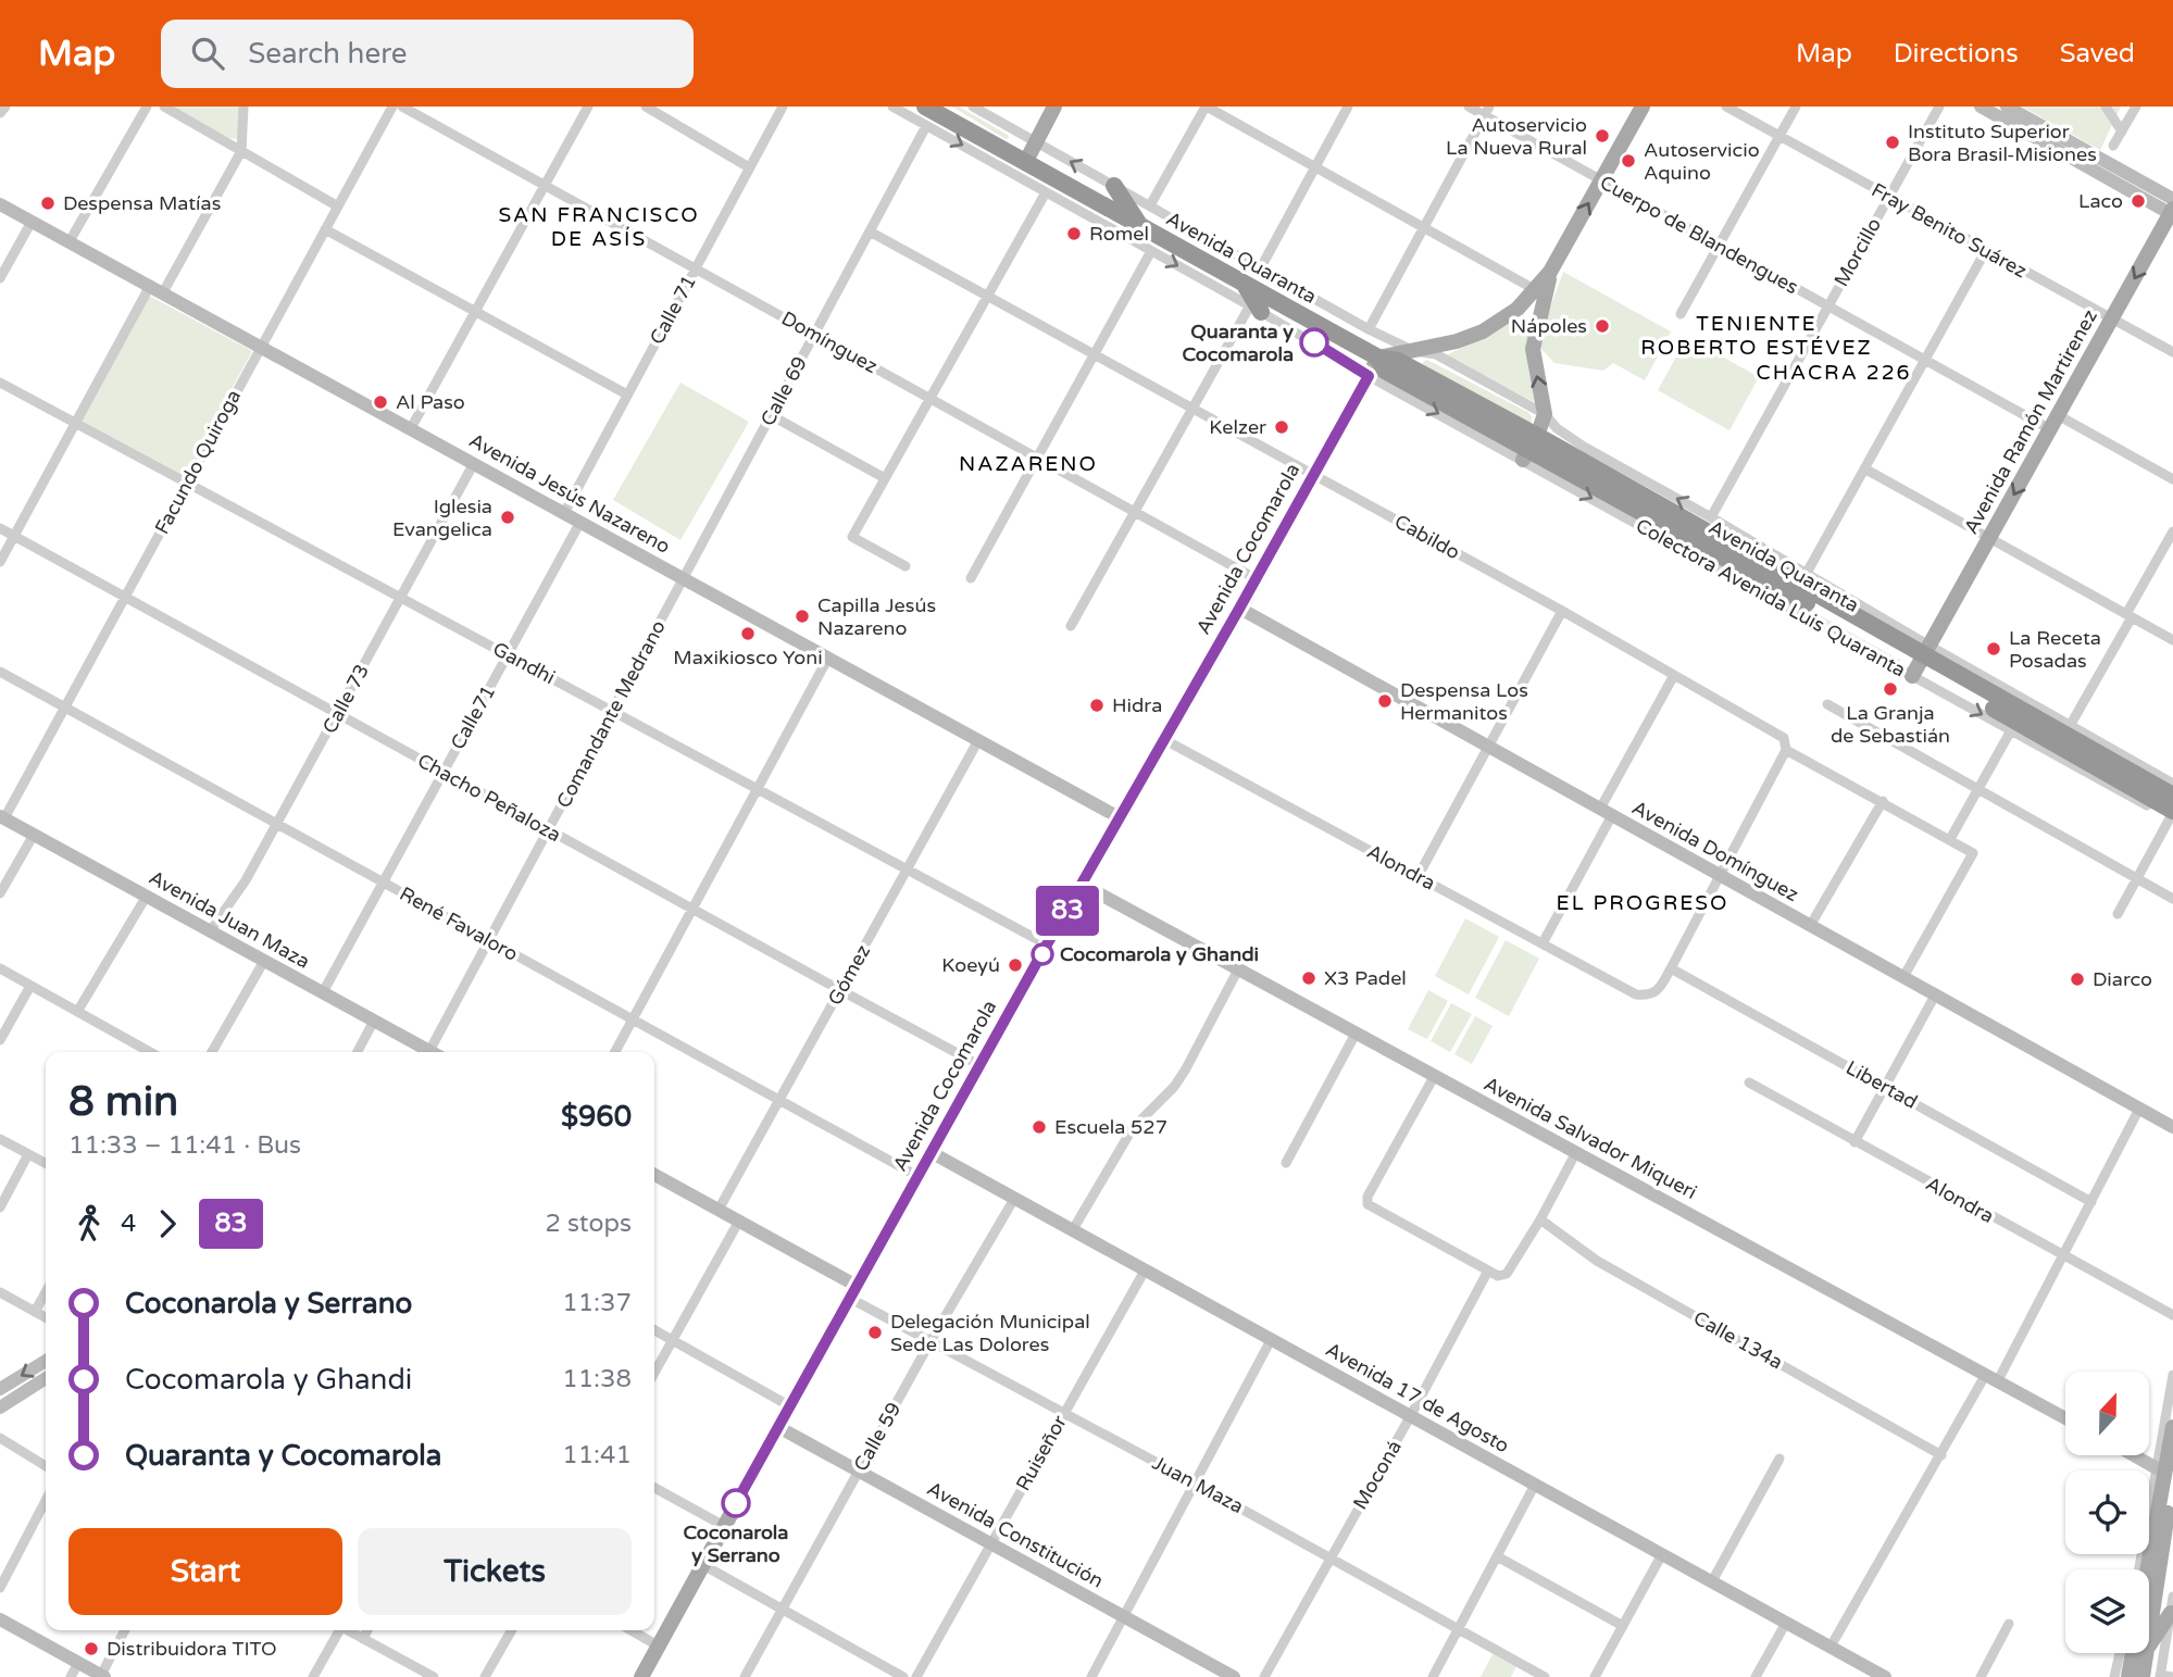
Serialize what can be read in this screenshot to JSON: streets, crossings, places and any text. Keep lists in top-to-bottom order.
{
  "streets": {
    "highway": ["Avenida Quaranta"],
    "main road": [
      "Avenida Ramón Martirenez",
      "Avenida Jesús Nazareno",
      "Avenida Cocomarola",
      "Avenida Domínguez",
      "Avenida Juan Maza",
      "Avenida Salvador Miqueri",
      "Avenida 17 de Agosto",
      "Avenida Constitución"
    ],
    "street": [
      "Fray Benito Suárez",
      "Cuerpo de Blandengues",
      "Morcillo",
      "Calle 71",
      "Domínguez",
      "Calle 69",
      "Facundo Quiroga",
      "Cabildo",
      "Colectora Avenida Luis Quaranta",
      "Gandhi",
      "Calle 73",
      "Comandante Medrano",
      "Calle71",
      "Chacho Peñaloza",
      "Alondra",
      "René Favaloro",
      "Gómez",
      "Libertad",
      "Calle 134a",
      "Calle 59",
      "Ruiseñor",
      "Moconá",
      "Juan Maza"
    ]
  },
  "crossings": [
    ["Fray Benito Suárez", "Morcillo"],
    ["Fray Benito Suárez", "Avenida Ramón Martirenez"],
    ["Cuerpo de Blandengues", "Morcillo"],
    ["Cuerpo de Blandengues", "Avenida Ramón Martirenez"],
    ["Morcillo", "Colectora Avenida Luis Quaranta"],
    ["Avenida Quaranta", "Avenida Ramón Martirenez"],
    ["Avenida Quaranta", "Avenida Cocomarola"],
    ["Avenida Quaranta", "Colectora Avenida Luis Quaranta"],
    ["Calle 71", "Domínguez"],
    ["Calle 71", "Avenida Jesús Nazareno"],
    ["Domínguez", "Calle 69"],
    ["Domínguez", "Avenida Cocomarola"],
    ["Calle 69", "Avenida Jesús Nazareno"],
    ["Calle 69", "Cabildo"],
    ["Calle 69", "Comandante Medrano"],
    ["Avenida Ramón Martirenez", "Colectora Avenida Luis Quaranta"],
    ["Facundo Quiroga", "Avenida Jesús Nazareno"],
    ["Facundo Quiroga", "Gandhi"],
    ["Facundo Quiroga", "Chacho Peñaloza"],
    ["Facundo Quiroga", "Avenida Juan Maza"],
    ["Facundo Quiroga", "René Favaloro"],
    ["Avenida Jesús Nazareno", "Avenida Cocomarola"],
    ["Avenida Jesús Nazareno", "Calle 73"],
    ["Avenida Jesús Nazareno", "Comandante Medrano"],
    ["Avenida Jesús Nazareno", "Calle71"],
    ["Avenida Jesús Nazareno", "Gómez"],
    ["Cabildo", "Avenida Cocomarola"],
    ["Cabildo", "Avenida Domínguez"],
    ["Avenida Cocomarola", "Gandhi"],
    ["Avenida Cocomarola", "Chacho Peñaloza"],
    ["Avenida Cocomarola", "Avenida Domínguez"],
    ["Avenida Cocomarola", "Alondra"],
    ["Avenida Cocomarola", "René Favaloro"],
    ["Avenida Cocomarola", "Avenida Salvador Miqueri"],
    ["Avenida Cocomarola", "Avenida 17 de Agosto"],
    ["Avenida Cocomarola", "Juan Maza"],
    ["Avenida Cocomarola", "Avenida Constitución"],
    ["Gandhi", "Calle 73"],
    ["Gandhi", "Comandante Medrano"],
    ["Gandhi", "Calle71"],
    ["Gandhi", "Gómez"],
    ["Calle 73", "Chacho Peñaloza"],
    ["Calle 73", "Avenida Juan Maza"],
    ["Calle 73", "René Favaloro"],
    ["Comandante Medrano", "Chacho Peñaloza"],
    ["Comandante Medrano", "René Favaloro"],
    ["Calle71", "Chacho Peñaloza"],
    ["Calle71", "Avenida Juan Maza"],
    ["Calle71", "René Favaloro"],
    ["Chacho Peñaloza", "Gómez"],
    ["Alondra", "Libertad"],
    ["René Favaloro", "Gómez"],
    ["Avenida Salvador Miqueri", "Moconá"],
    ["Calle 134a", "Moconá"],
    ["Avenida 17 de Agosto", "Calle 59"],
    ["Avenida 17 de Agosto", "Ruiseñor"],
    ["Avenida 17 de Agosto", "Moconá"],
    ["Calle 59", "Juan Maza"],
    ["Calle 59", "Avenida Constitución"],
    ["Ruiseñor", "Juan Maza"],
    ["Ruiseñor", "Avenida Constitución"],
    ["Moconá", "Juan Maza"]
  ],
  "one_way": ["Avenida Ramón Martirenez"],
  "districts": [
    "SAN FRANCISCO DE ASÍS",
    "TENIENTE ROBERTO ESTÉVEZ",
    "CHACRA 226",
    "NAZARENO",
    "EL PROGRESO"
  ],
  "places": [
    "Autoservicio La Nueva Rural",
    "Instituto Superior Bora Brasil-Misiones",
    "Autoservicio Aquino",
    "Laco",
    "Despensa Matías",
    "Romel",
    "Nápoles",
    "Quaranta y Cocomarola",
    "Al Paso",
    "Kelzer",
    "Iglesia Evangelica",
    "Capilla Jesús Nazareno",
    "Maxikiosco Yoni",
    "La Receta Posadas",
    "La Granja de Sebastián",
    "Despensa Los Hermanitos",
    "Hidra",
    "Cocomarola y Ghandi",
    "Koeyú",
    "X3 Padel",
    "Diarco",
    "Escuela 527",
    "Delegación Municipal Sede Las Dolores",
    "Coconarola y Serrano",
    "Distribuidora TITO"
  ],
  "lines": ["bus line 83"],
  "north": "top",
  "page": {
    "header": "Map",
    "search": "Search here",
    "nav": ["Map", "Directions", "Saved"],
    "on_map": "83",
    "heading": ["8 min", "11:33 – 11:41 · Bus", "$960"],
    "legs": ["4", "83", "2 stops"],
    "list": [
      {
        "name": "Coconarola y Serrano",
        "value": "11:37"
      },
      {
        "name": "Cocomarola y Ghandi",
        "value": "11:38"
      },
      {
        "name": "Quaranta y Cocomarola",
        "value": "11:41"
      }
    ],
    "buttons": ["Start", "Tickets"]
  }
}
